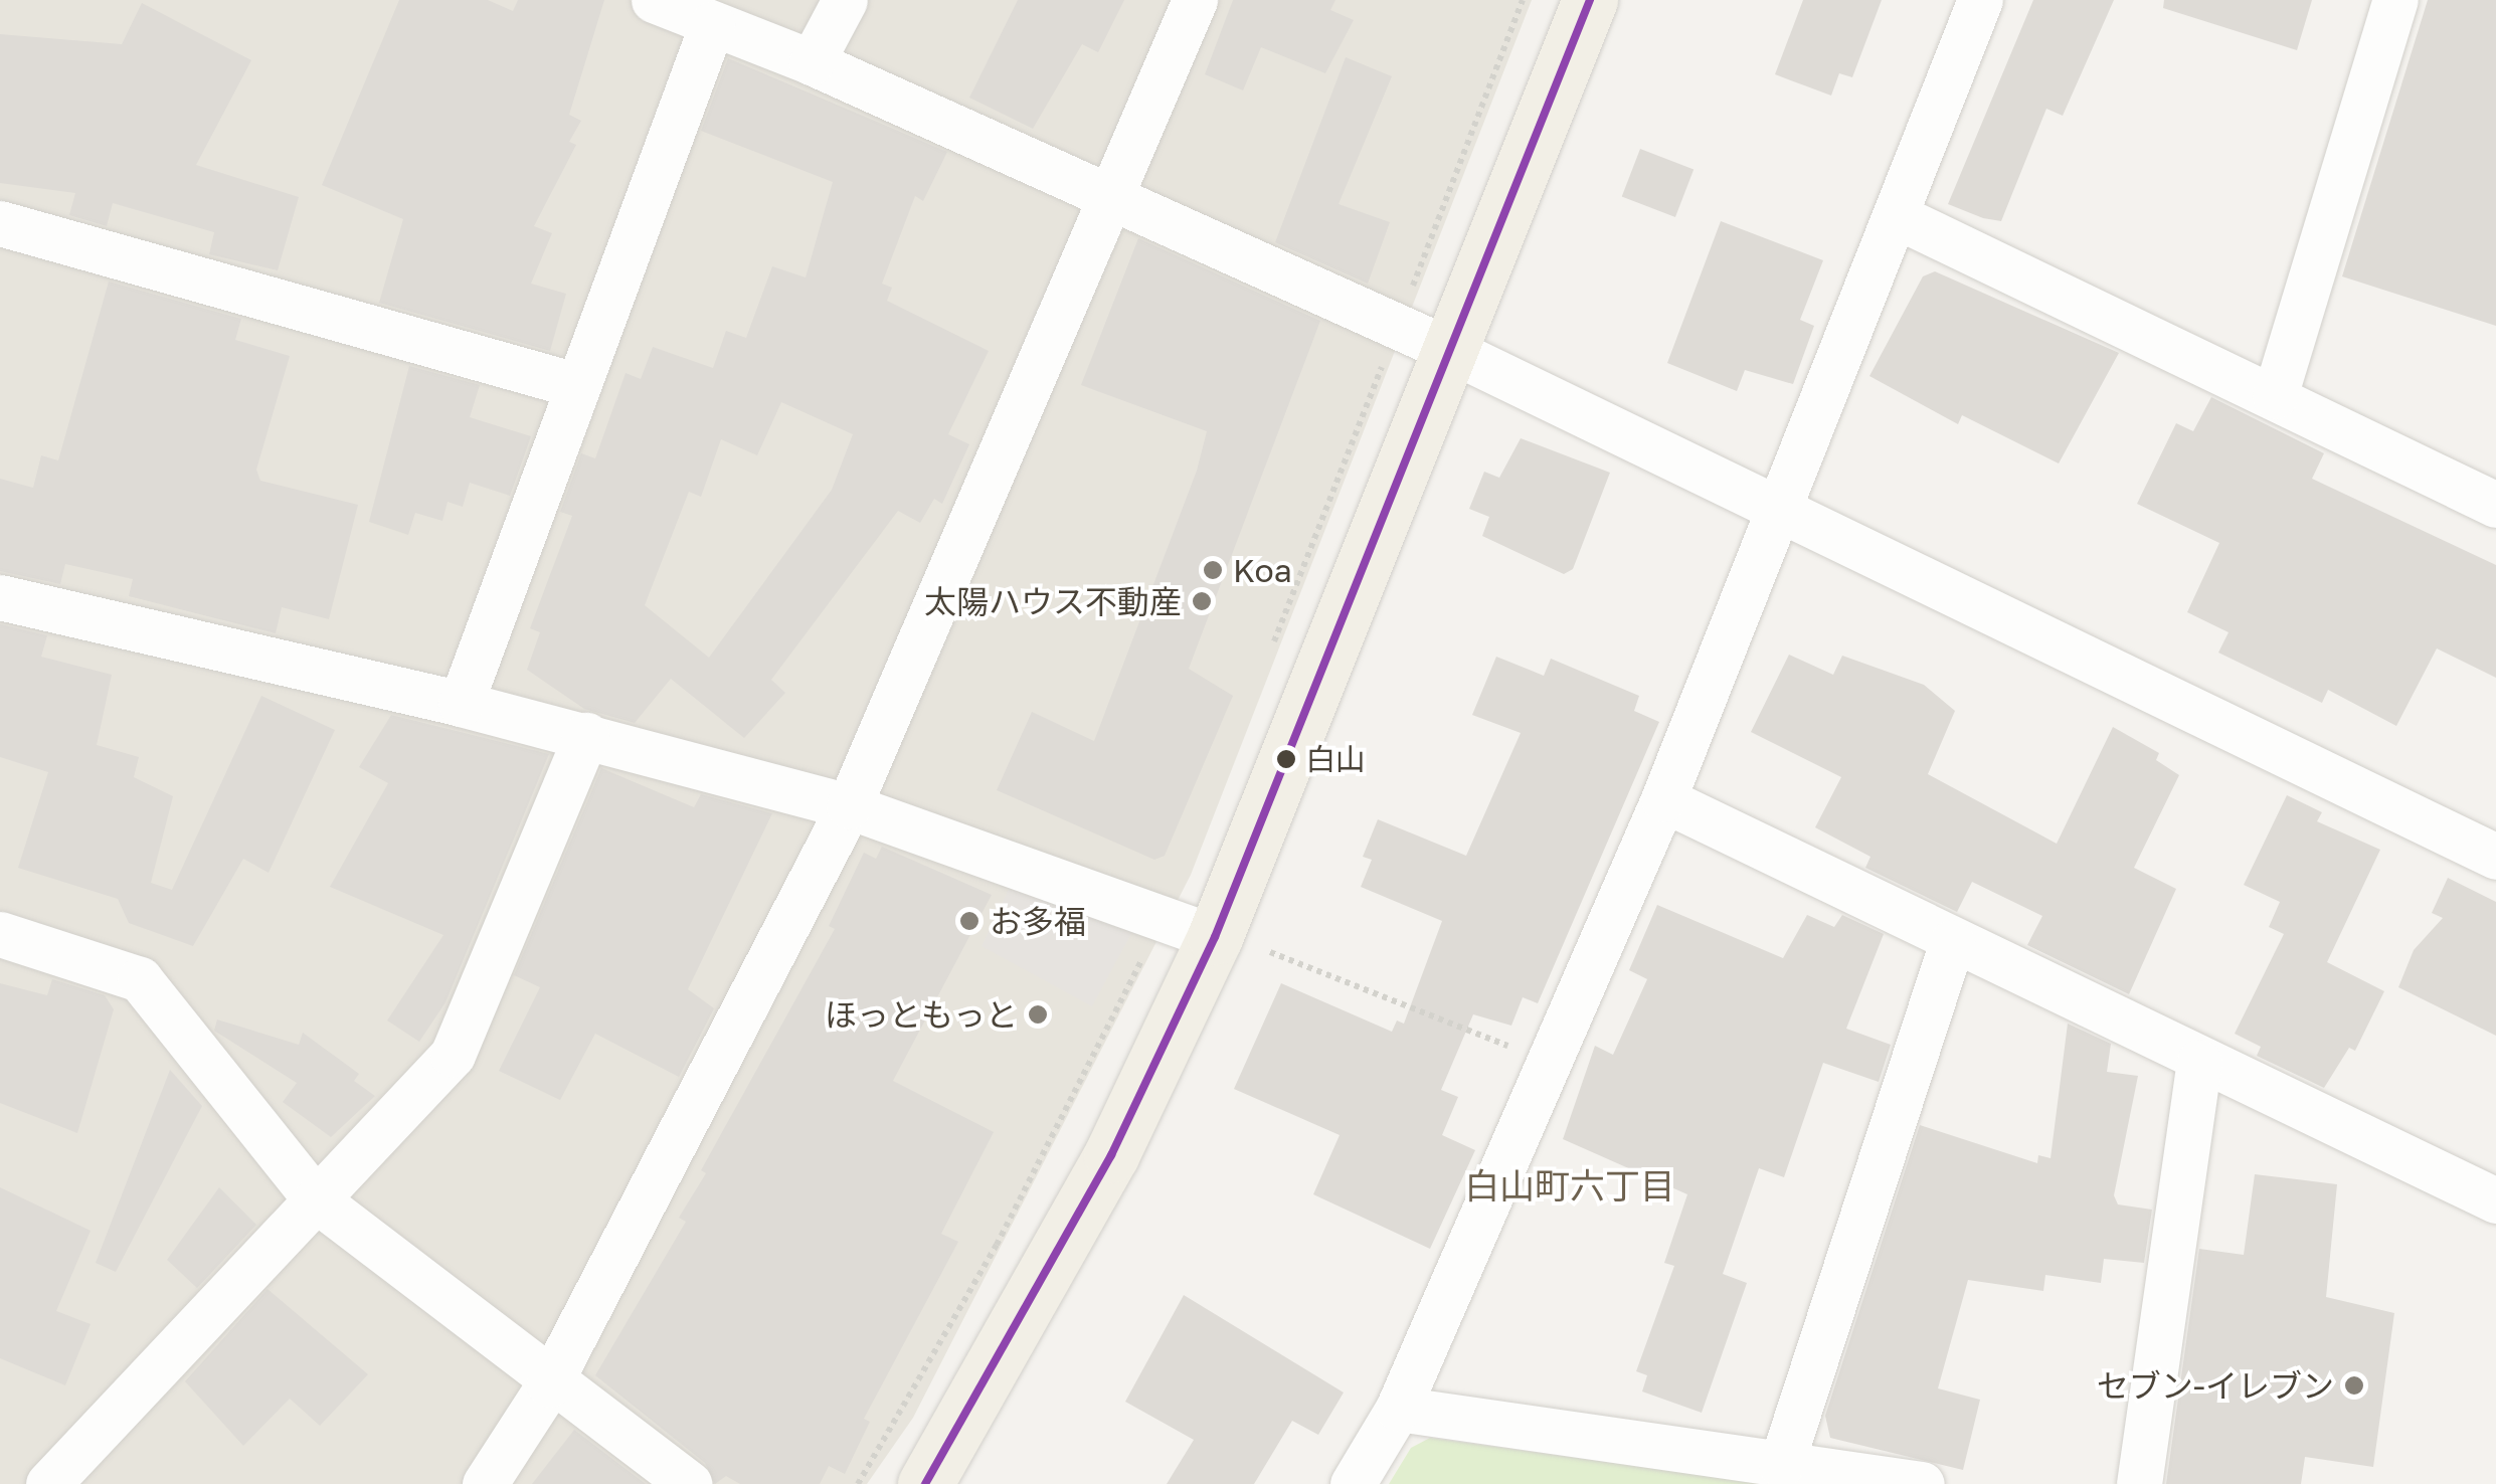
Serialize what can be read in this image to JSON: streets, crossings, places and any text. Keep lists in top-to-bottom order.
{
  "districts": ["白山町六丁目"],
  "places": [
    "Koa",
    "太陽ハウス不動産",
    "白山",
    "お多福",
    "ほっともっと",
    "セブン-イレブン"
  ]
}
